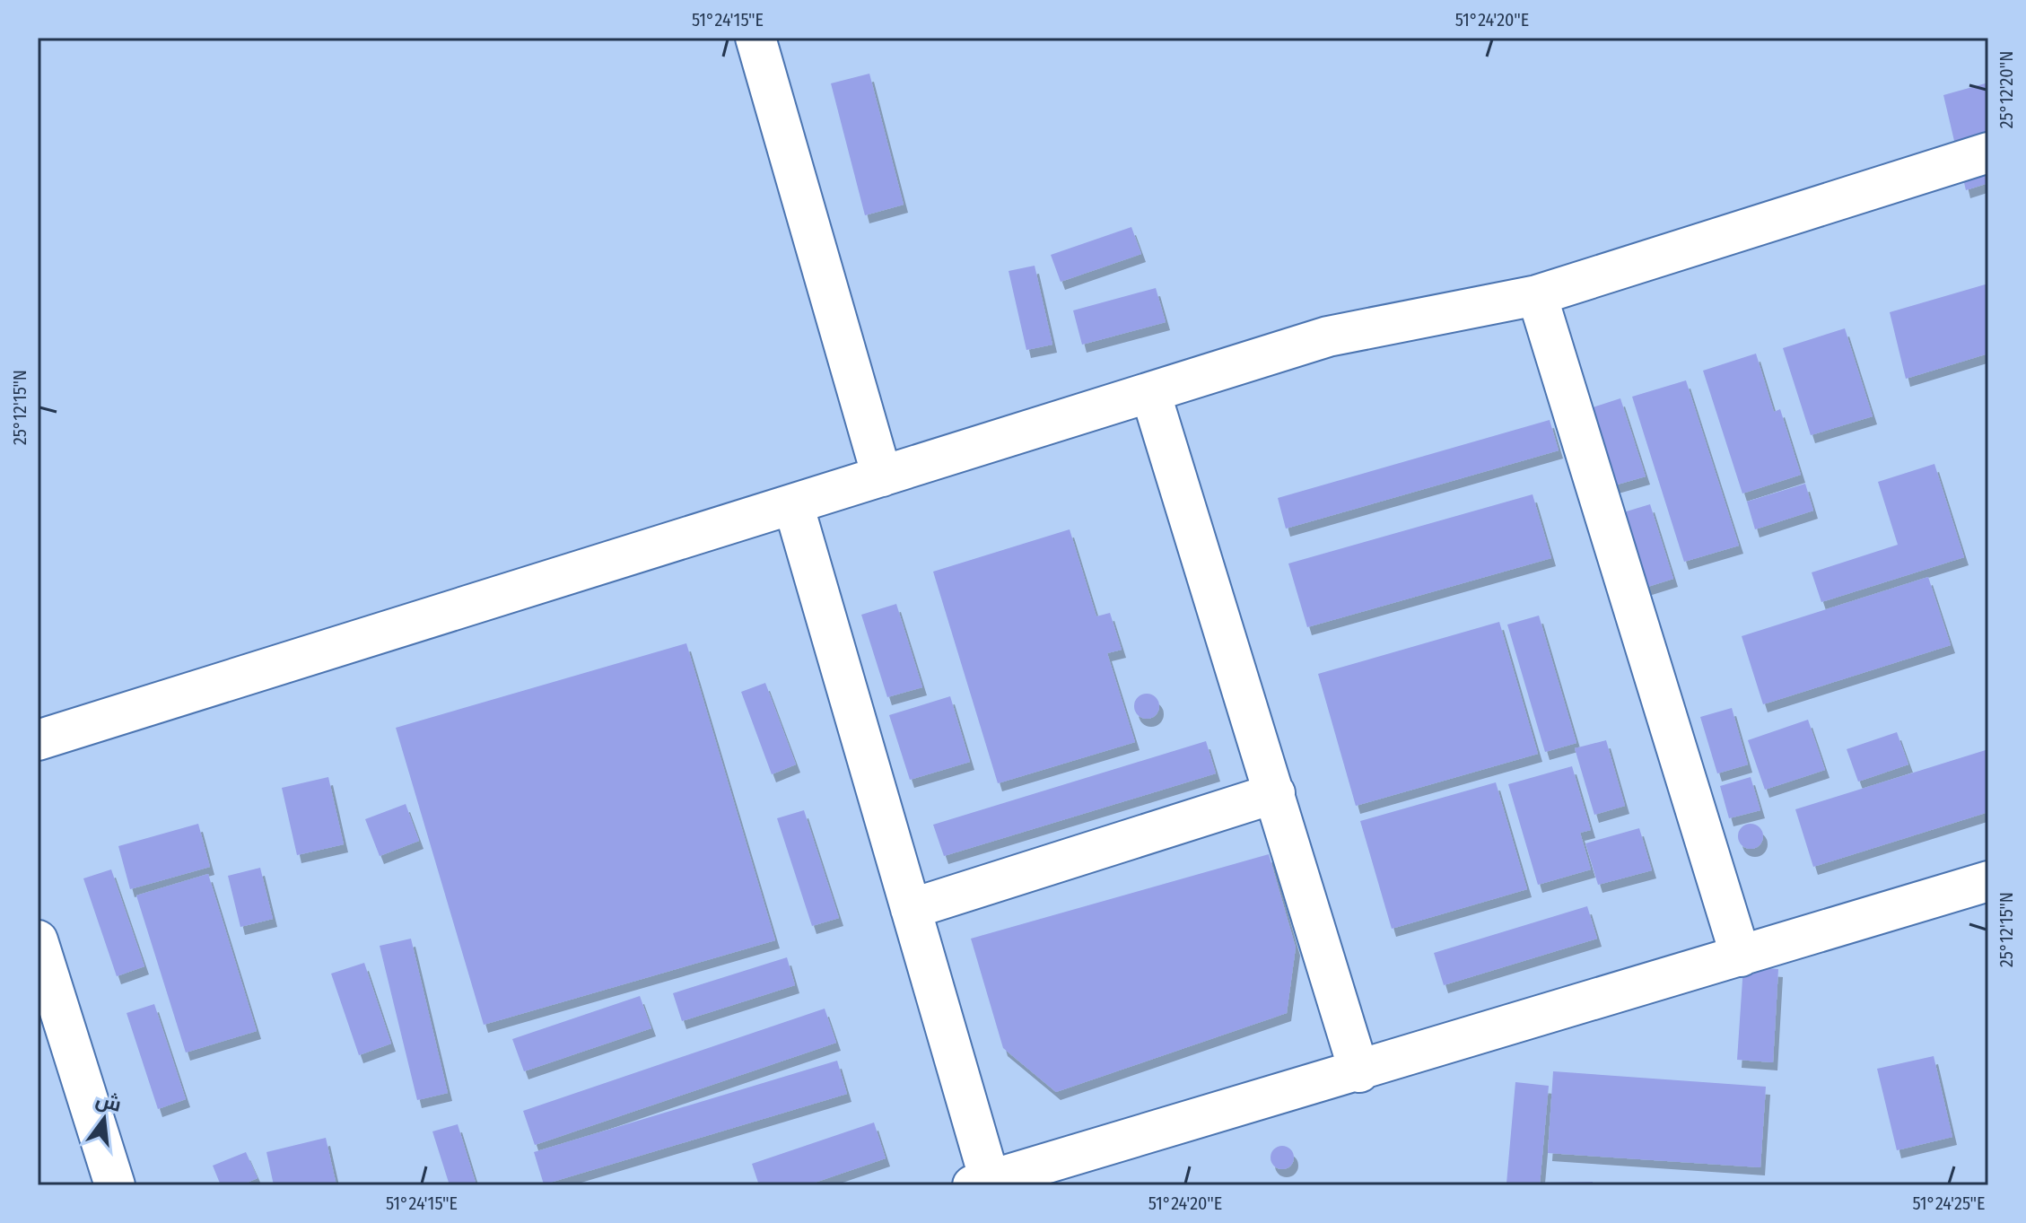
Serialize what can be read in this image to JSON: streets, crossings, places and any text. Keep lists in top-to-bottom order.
{
  "north": "top",
  "coordinates": [
    "51°24'15\"E",
    "51°24'20\"E",
    "25°12'20\"N",
    "25°12'15\"N",
    "51°24'25\"E"
  ]
}
